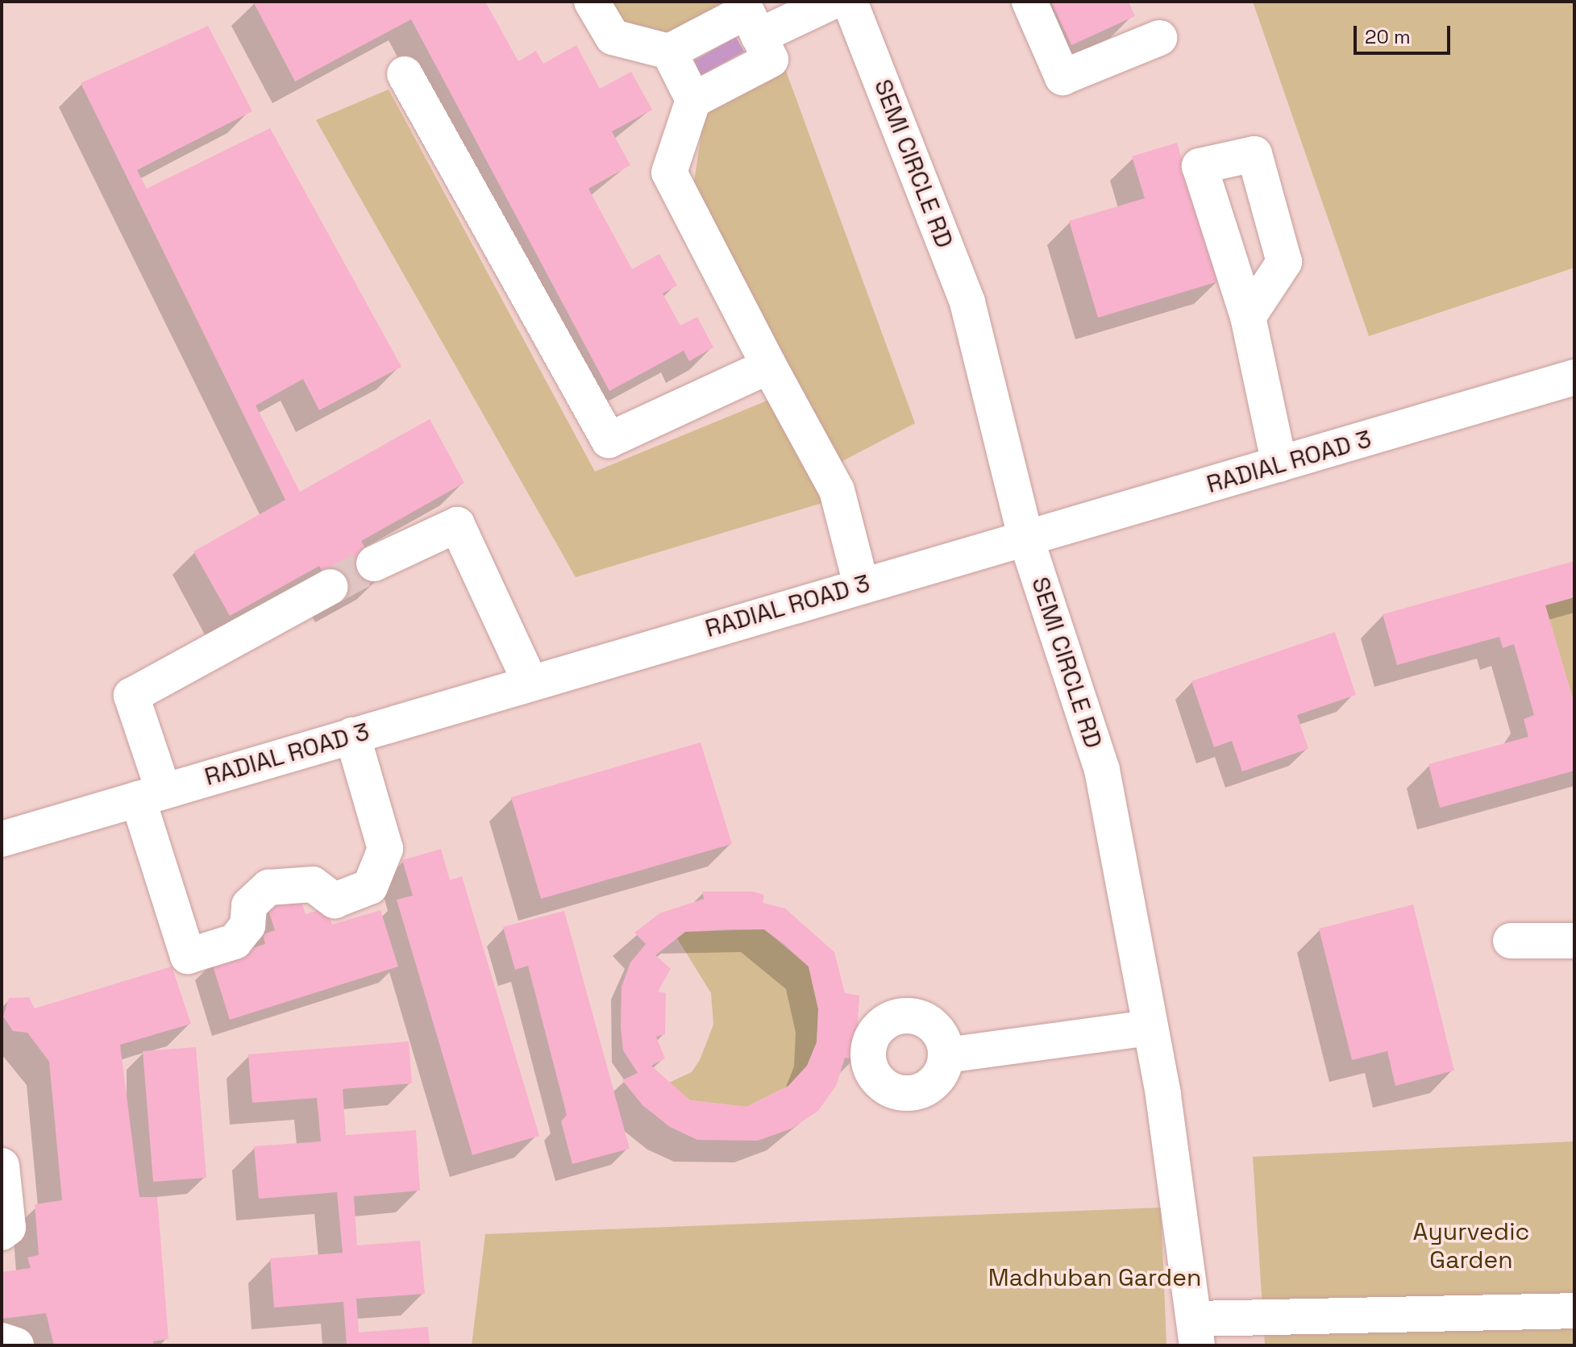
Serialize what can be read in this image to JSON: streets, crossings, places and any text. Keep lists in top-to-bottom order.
{
  "streets": {
    "street": ["SEMI CIRCLE RD", "RADIAL ROAD 3"]
  },
  "crossings": [
    ["SEMI CIRCLE RD", "RADIAL ROAD 3"]
  ],
  "parks": ["Ayurvedic Garden", "Madhuban Garden"],
  "scale_bar": "20 m"
}
